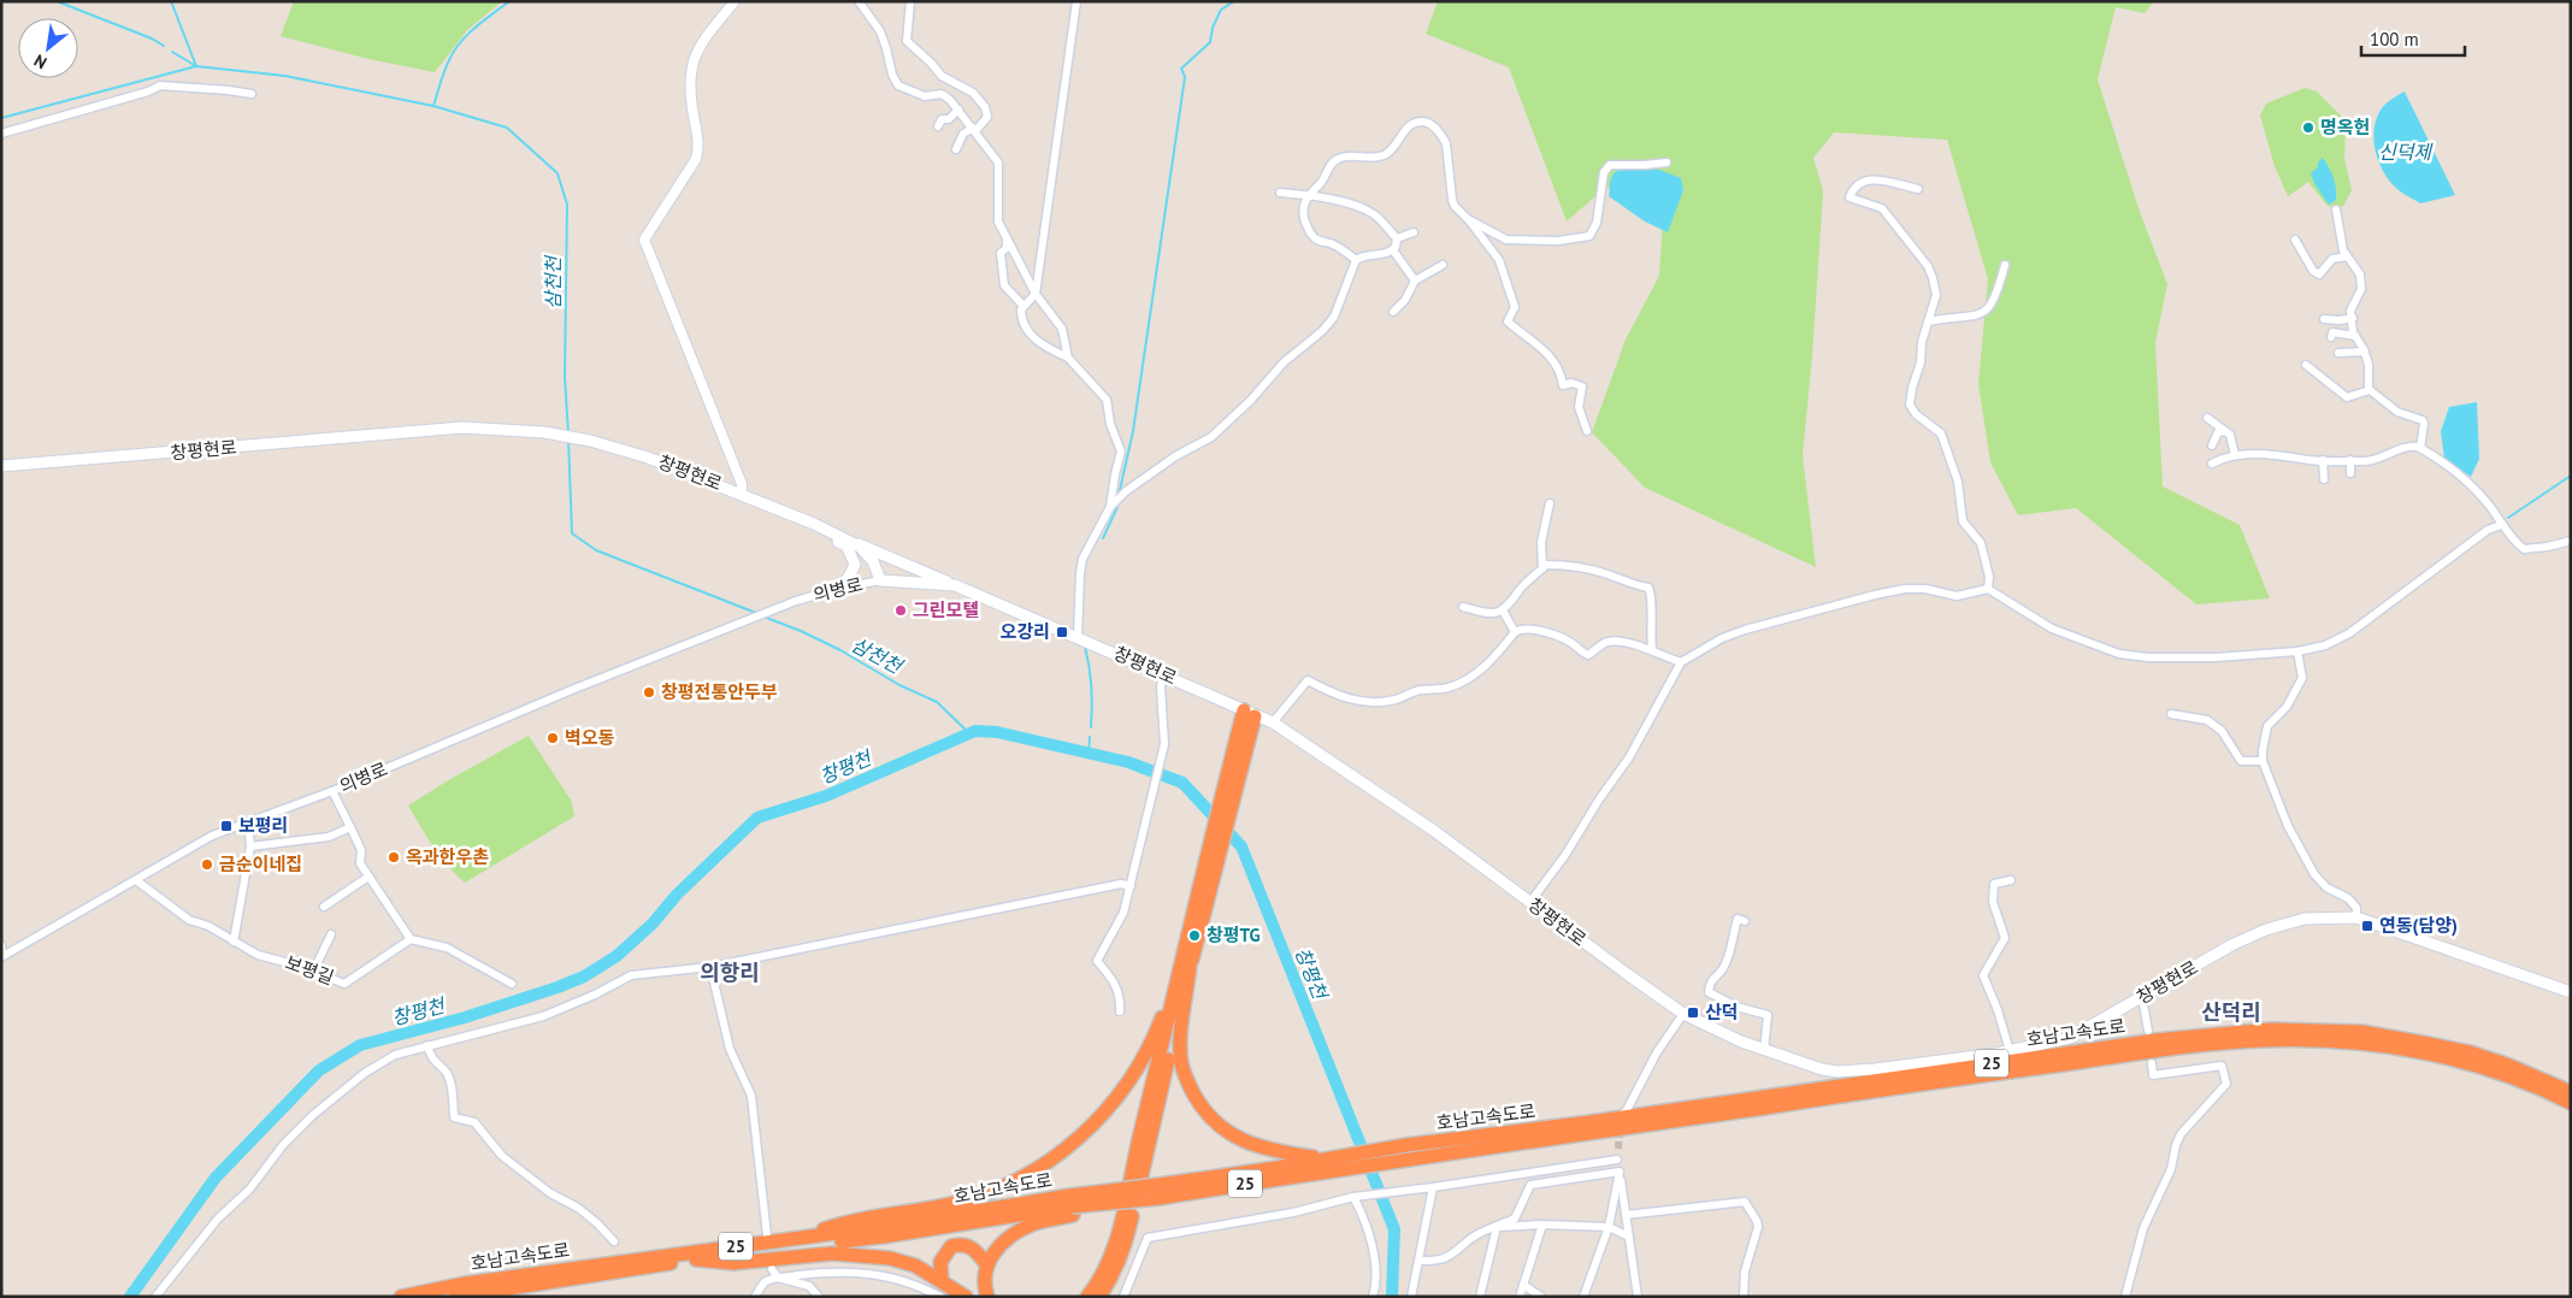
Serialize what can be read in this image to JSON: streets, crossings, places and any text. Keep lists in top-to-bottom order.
{
  "streets": {
    "highway": ["호남고속도로", "25"],
    "main road": ["창평현로"],
    "street": ["의병로", "보평길"]
  },
  "crossings": [
    ["창평현로", "의병로"],
    ["의병로", "보평길"],
    ["호남고속도로", "25"]
  ],
  "districts": ["의항리", "산덕리"],
  "water": ["신덕제", "삼천천", "창평천"],
  "places": {
    "other": [
      "명옥헌",
      "그린모텔",
      "창평전통안두부",
      "벽오동",
      "옥과한우촌",
      "금순이네집",
      "창평TG"
    ],
    "transit": [
      "오강리",
      "보평리",
      "연동(담양)",
      "산덕"
    ]
  },
  "scale_bar": "100 m",
  "north": "bottom left"
}
